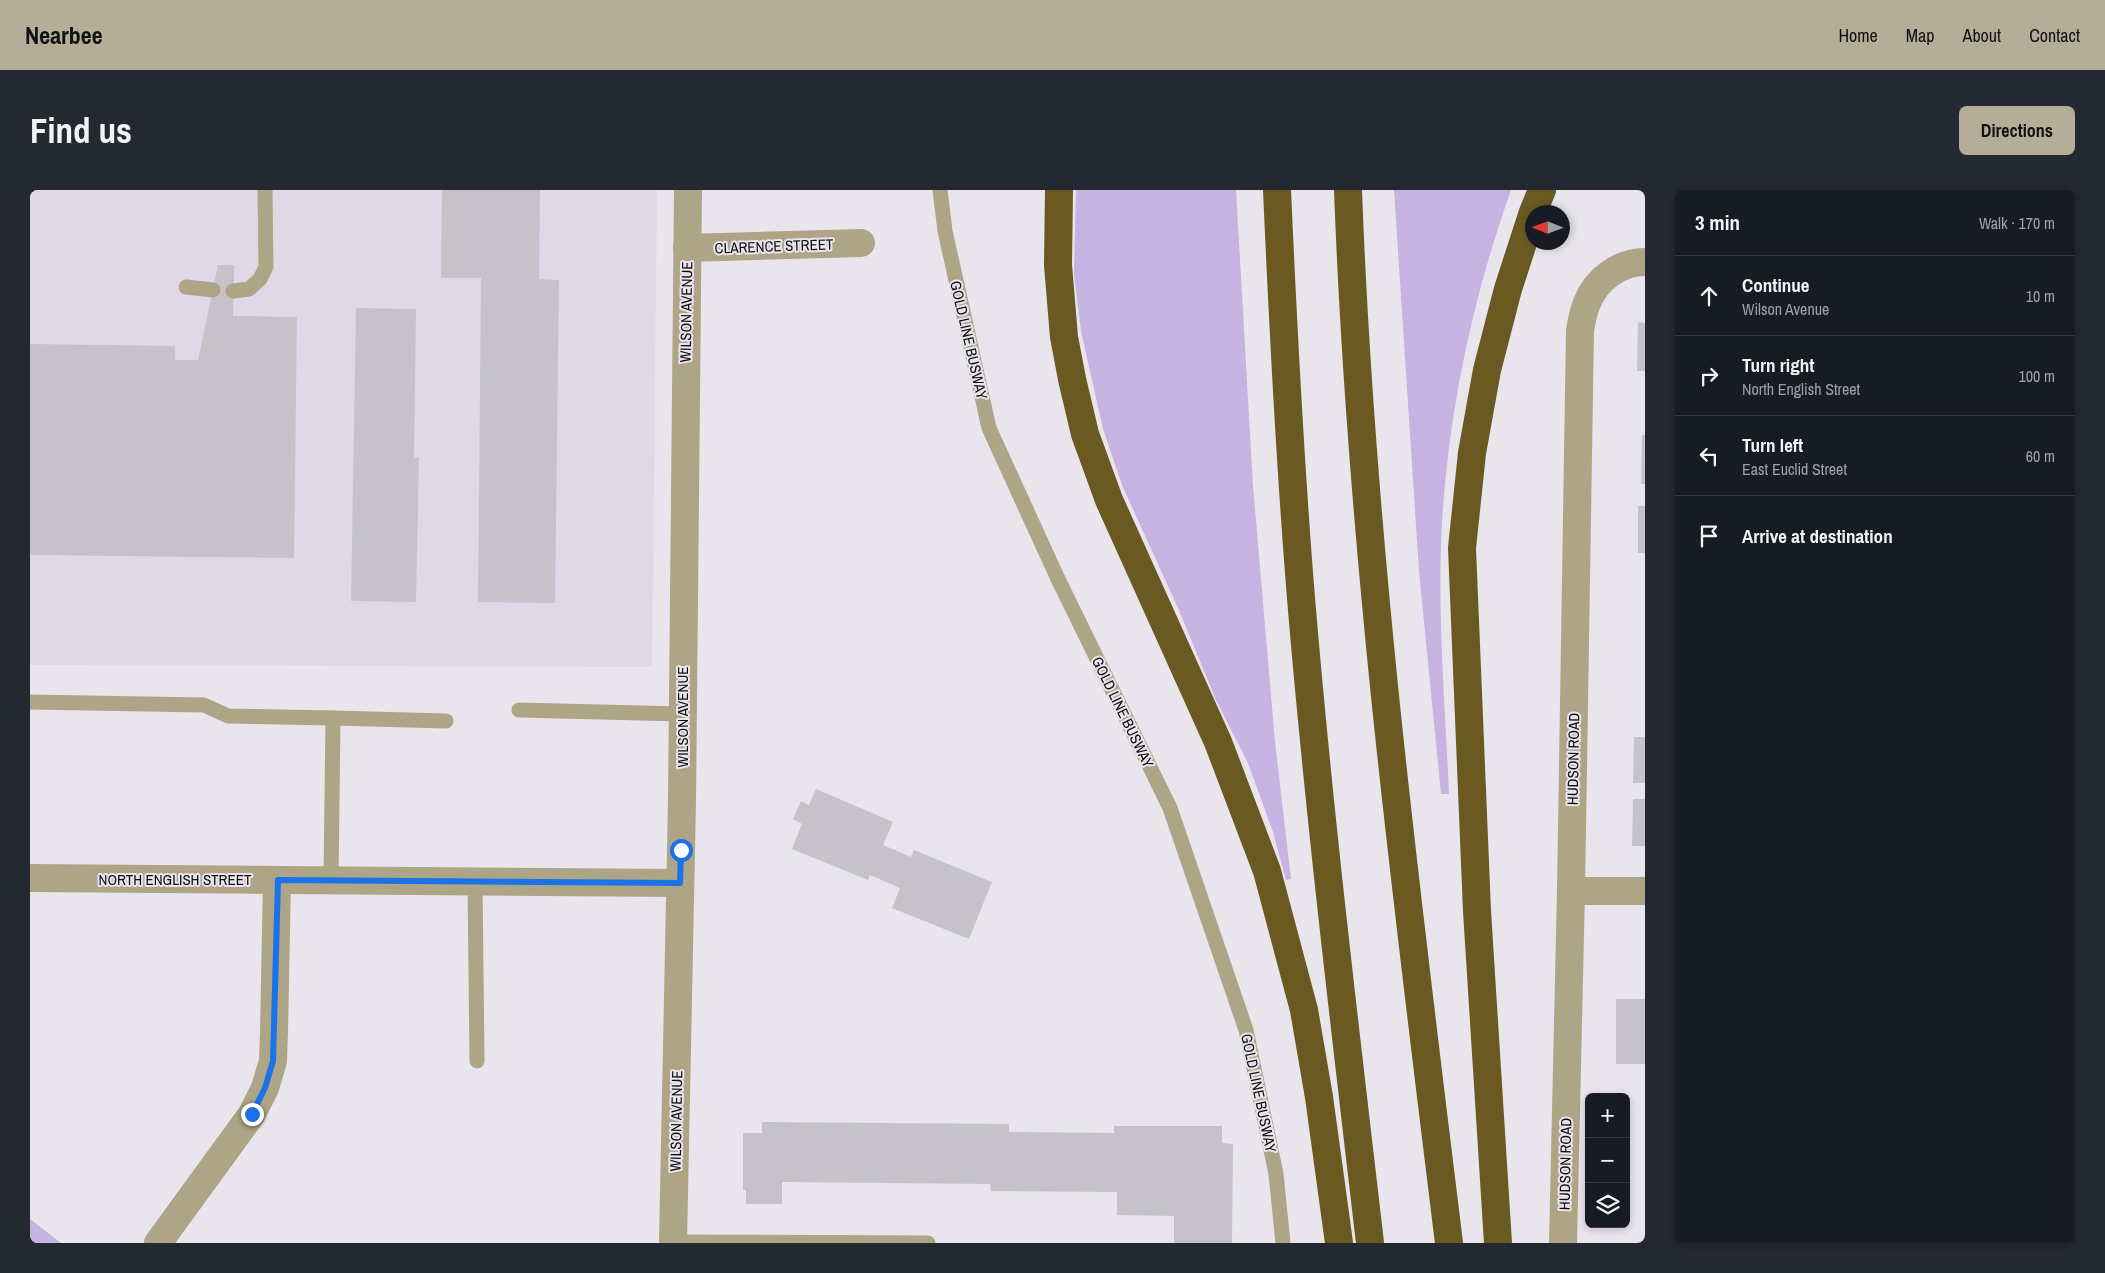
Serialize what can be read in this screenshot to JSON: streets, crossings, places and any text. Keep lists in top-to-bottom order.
{
  "streets": {
    "street": [
      "CLARENCE STREET",
      "WILSON AVENUE",
      "HUDSON ROAD",
      "NORTH ENGLISH STREET"
    ],
    "lane": ["GOLD LINE BUSWAY"]
  },
  "crossings": [
    ["CLARENCE STREET", "WILSON AVENUE"],
    ["WILSON AVENUE", "NORTH ENGLISH STREET"]
  ],
  "north": "left",
  "page": {
    "header": "Nearbee",
    "nav": [
      "Home",
      "Map",
      "About",
      "Contact"
    ],
    "buttons": "Directions",
    "title": "Find us",
    "heading": ["3 min", "Walk · 170 m"],
    "list": [
      ["Continue", "Wilson Avenue", "10 m"],
      ["Turn right", "North English Street", "100 m"],
      ["Turn left", "East Euclid Street", "60 m"],
      "Arrive at destination"
    ],
    "map_buttons": ["+", "−"]
  }
}
